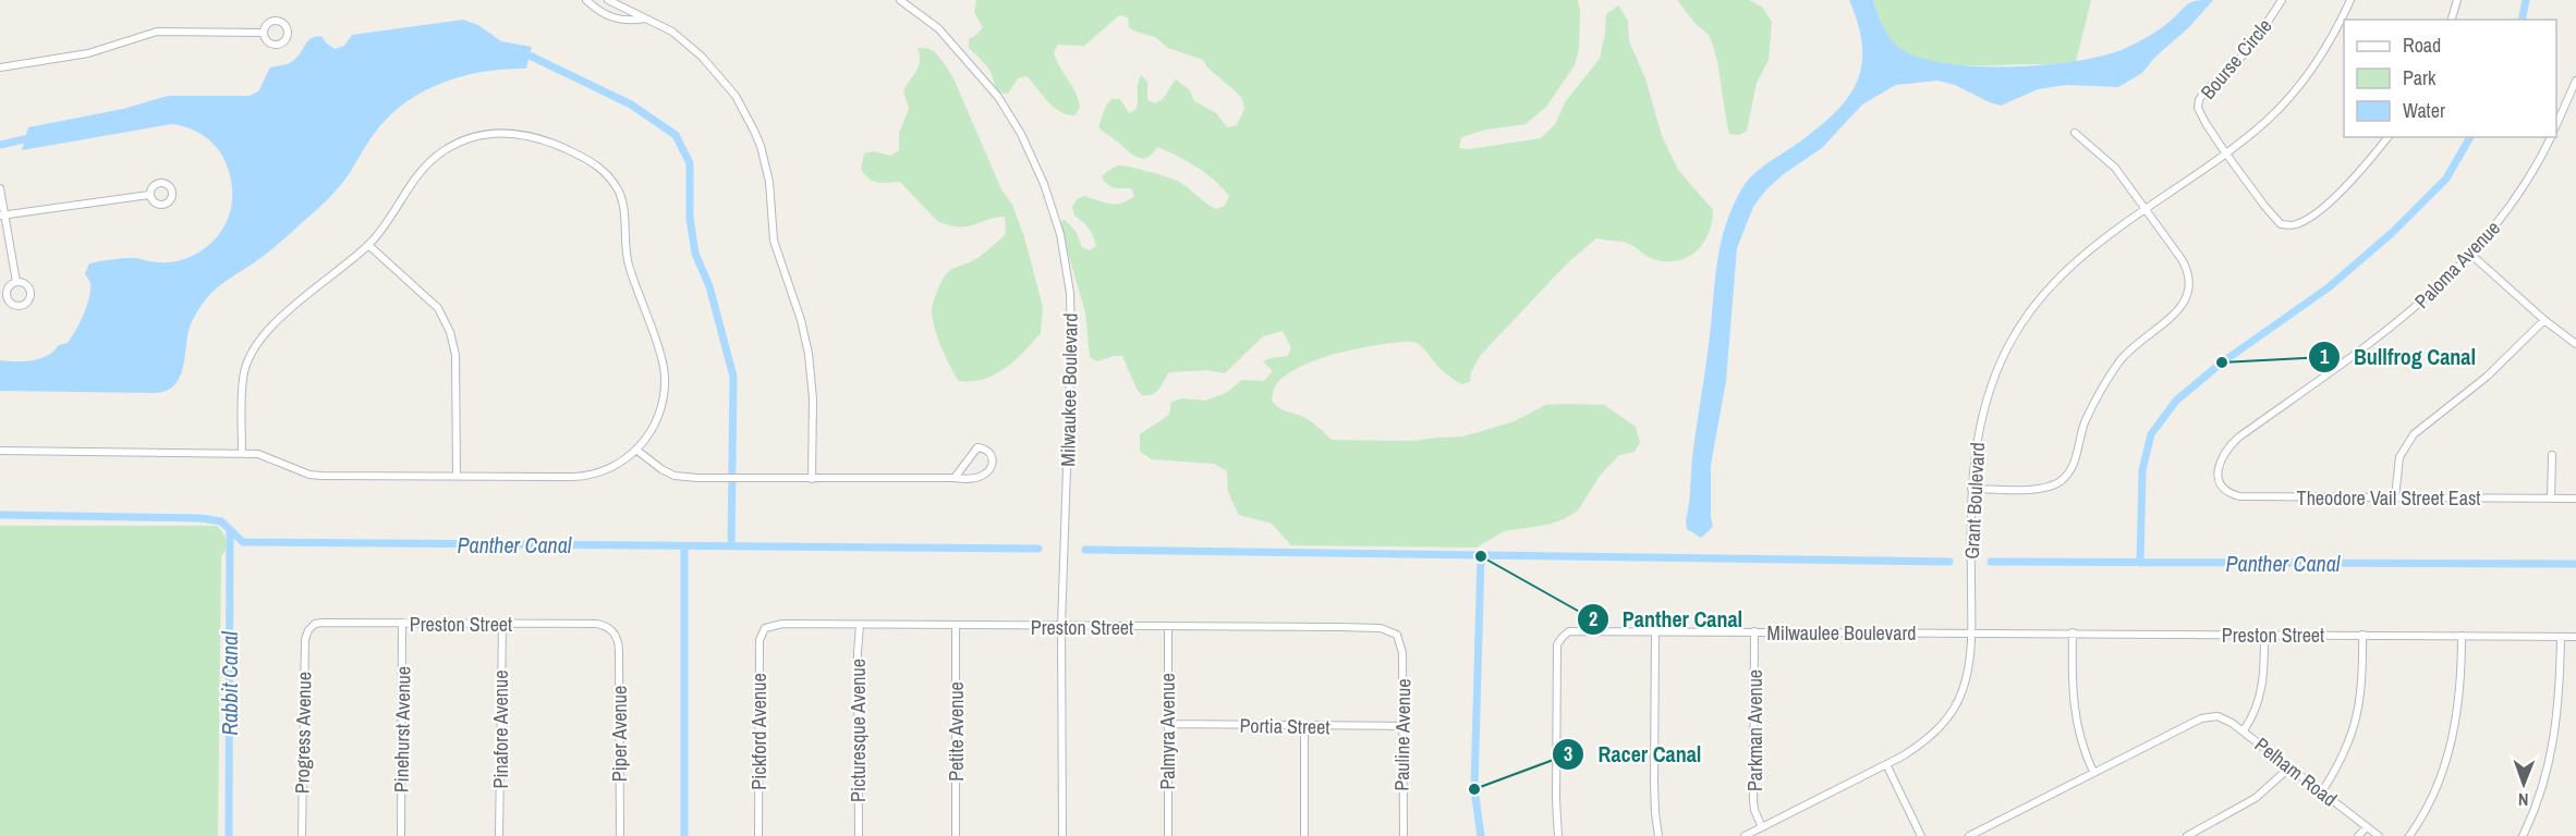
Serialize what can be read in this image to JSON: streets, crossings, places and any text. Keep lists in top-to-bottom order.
{
  "streets": {
    "street": [
      "Bourse Circle",
      "Paloma Avenue",
      "Milwaukee Boulevard",
      "Theodore Vail Street East",
      "Grant Boulevard",
      "Preston Street",
      "Milwaulee Boulevard",
      "Portia Street",
      "Pinehurst Avenue",
      "Pinafore Avenue",
      "Picturesque Avenue",
      "Parkman Avenue",
      "Pickford Avenue",
      "Petite Avenue",
      "Palmyra Avenue",
      "Progress Avenue",
      "Piper Avenue",
      "Pauline Avenue",
      "Pelham Road"
    ]
  },
  "crossings": [
    ["Bourse Circle", "Grant Boulevard"],
    ["Paloma Avenue", "Theodore Vail Street East"],
    ["Milwaukee Boulevard", "Preston Street"],
    ["Grant Boulevard", "Preston Street"],
    ["Grant Boulevard", "Milwaulee Boulevard"],
    ["Grant Boulevard", "Parkman Avenue"],
    ["Preston Street", "Milwaulee Boulevard"],
    ["Preston Street", "Pinehurst Avenue"],
    ["Preston Street", "Pinafore Avenue"],
    ["Preston Street", "Picturesque Avenue"],
    ["Preston Street", "Pickford Avenue"],
    ["Preston Street", "Petite Avenue"],
    ["Preston Street", "Palmyra Avenue"],
    ["Preston Street", "Progress Avenue"],
    ["Preston Street", "Piper Avenue"],
    ["Preston Street", "Pauline Avenue"],
    ["Milwaulee Boulevard", "Parkman Avenue"],
    ["Portia Street", "Palmyra Avenue"],
    ["Portia Street", "Pauline Avenue"]
  ],
  "water": ["Panther Canal", "Rabbit Canal"],
  "places": ["Bullfrog Canal", "Panther Canal", "Racer Canal"],
  "legend": ["Road", "Park", "Water"],
  "north": "bottom"
}
